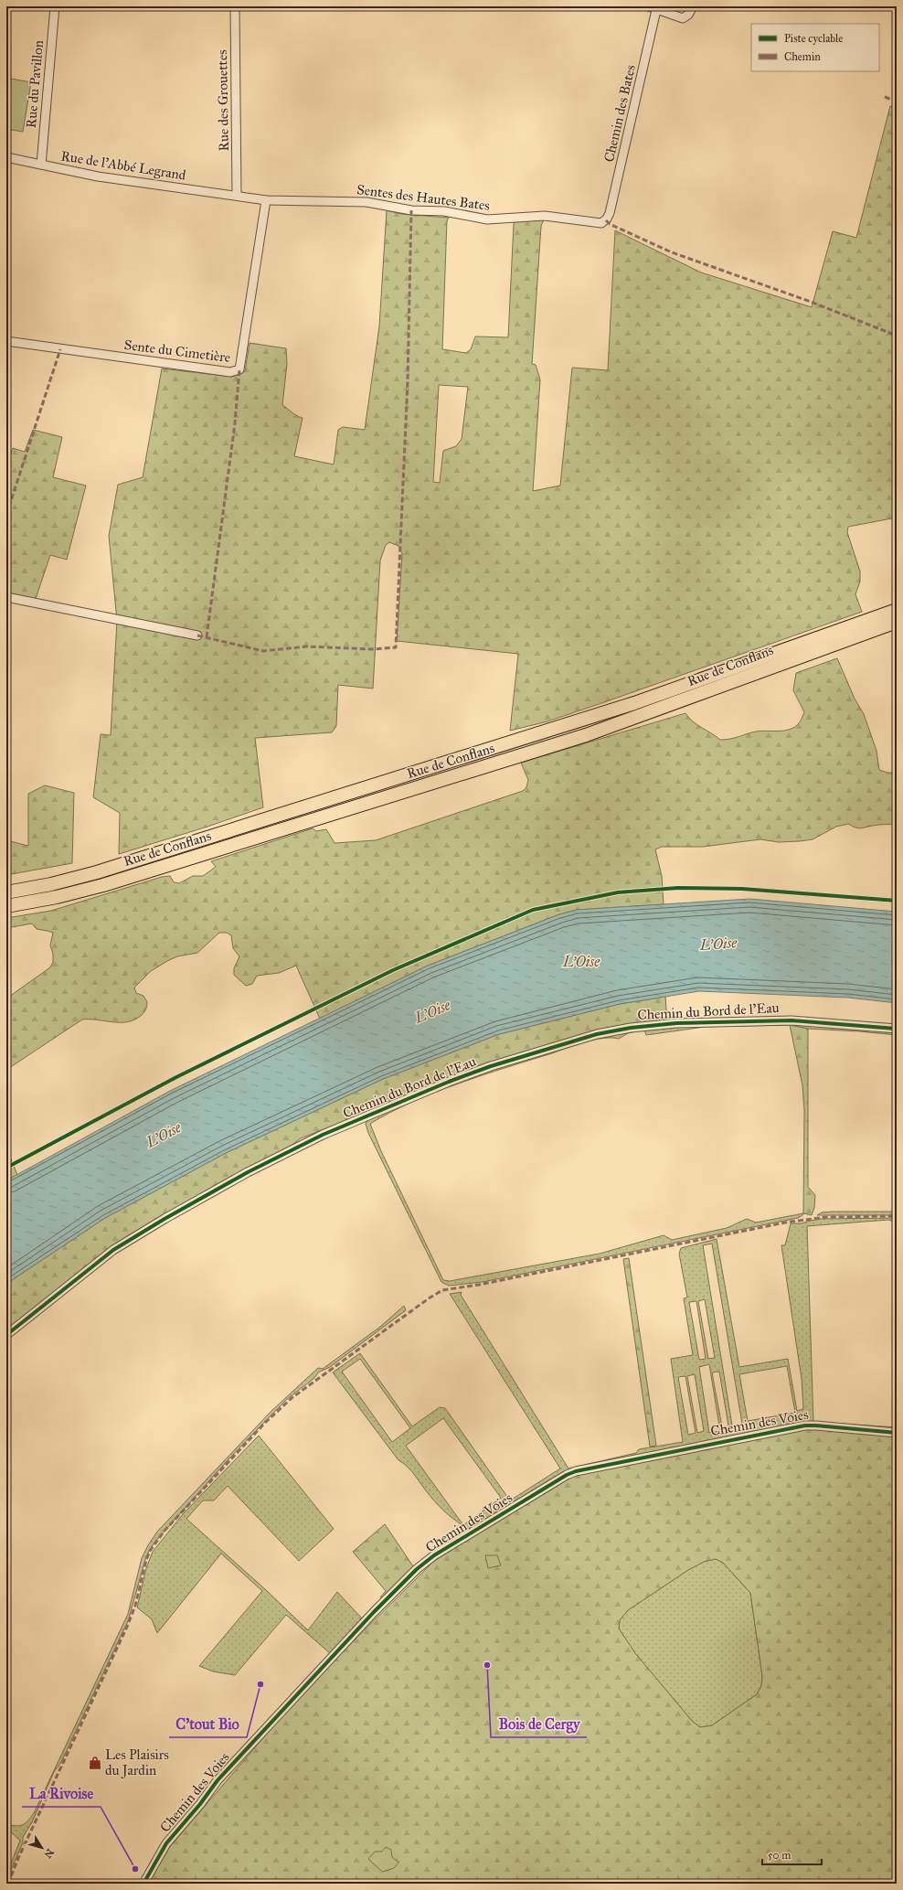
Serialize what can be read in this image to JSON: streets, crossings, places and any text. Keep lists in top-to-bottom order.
{
  "streets": {
    "main road": ["Rue de Conflans"],
    "street": [
      "Rue du Pavillon",
      "Rue des Grouettes",
      "Chemin des Bates",
      "Rue de l'Abbé Legrand",
      "Sentes des Hautes Bates",
      "Sente du Cimetière",
      "Chemin du Bord de l'Eau",
      "Chemin des Voies"
    ]
  },
  "crossings": [
    ["Rue du Pavillon", "Rue de l'Abbé Legrand"],
    ["Rue des Grouettes", "Rue de l'Abbé Legrand"],
    ["Rue des Grouettes", "Sentes des Hautes Bates"],
    ["Chemin des Bates", "Sentes des Hautes Bates"],
    ["Rue de l'Abbé Legrand", "Sentes des Hautes Bates"],
    ["Sentes des Hautes Bates", "Sente du Cimetière"]
  ],
  "water": ["L'Oise", "L’Oise"],
  "places": {
    "other": ["Bois de Cergy", "C'tout Bio", "La Rivoise"],
    "shop": ["Les Plaisirs du Jardin"]
  },
  "legend": ["Piste cyclable", "Chemin"],
  "scale_bar": "50 m",
  "north": "bottom right"
}
